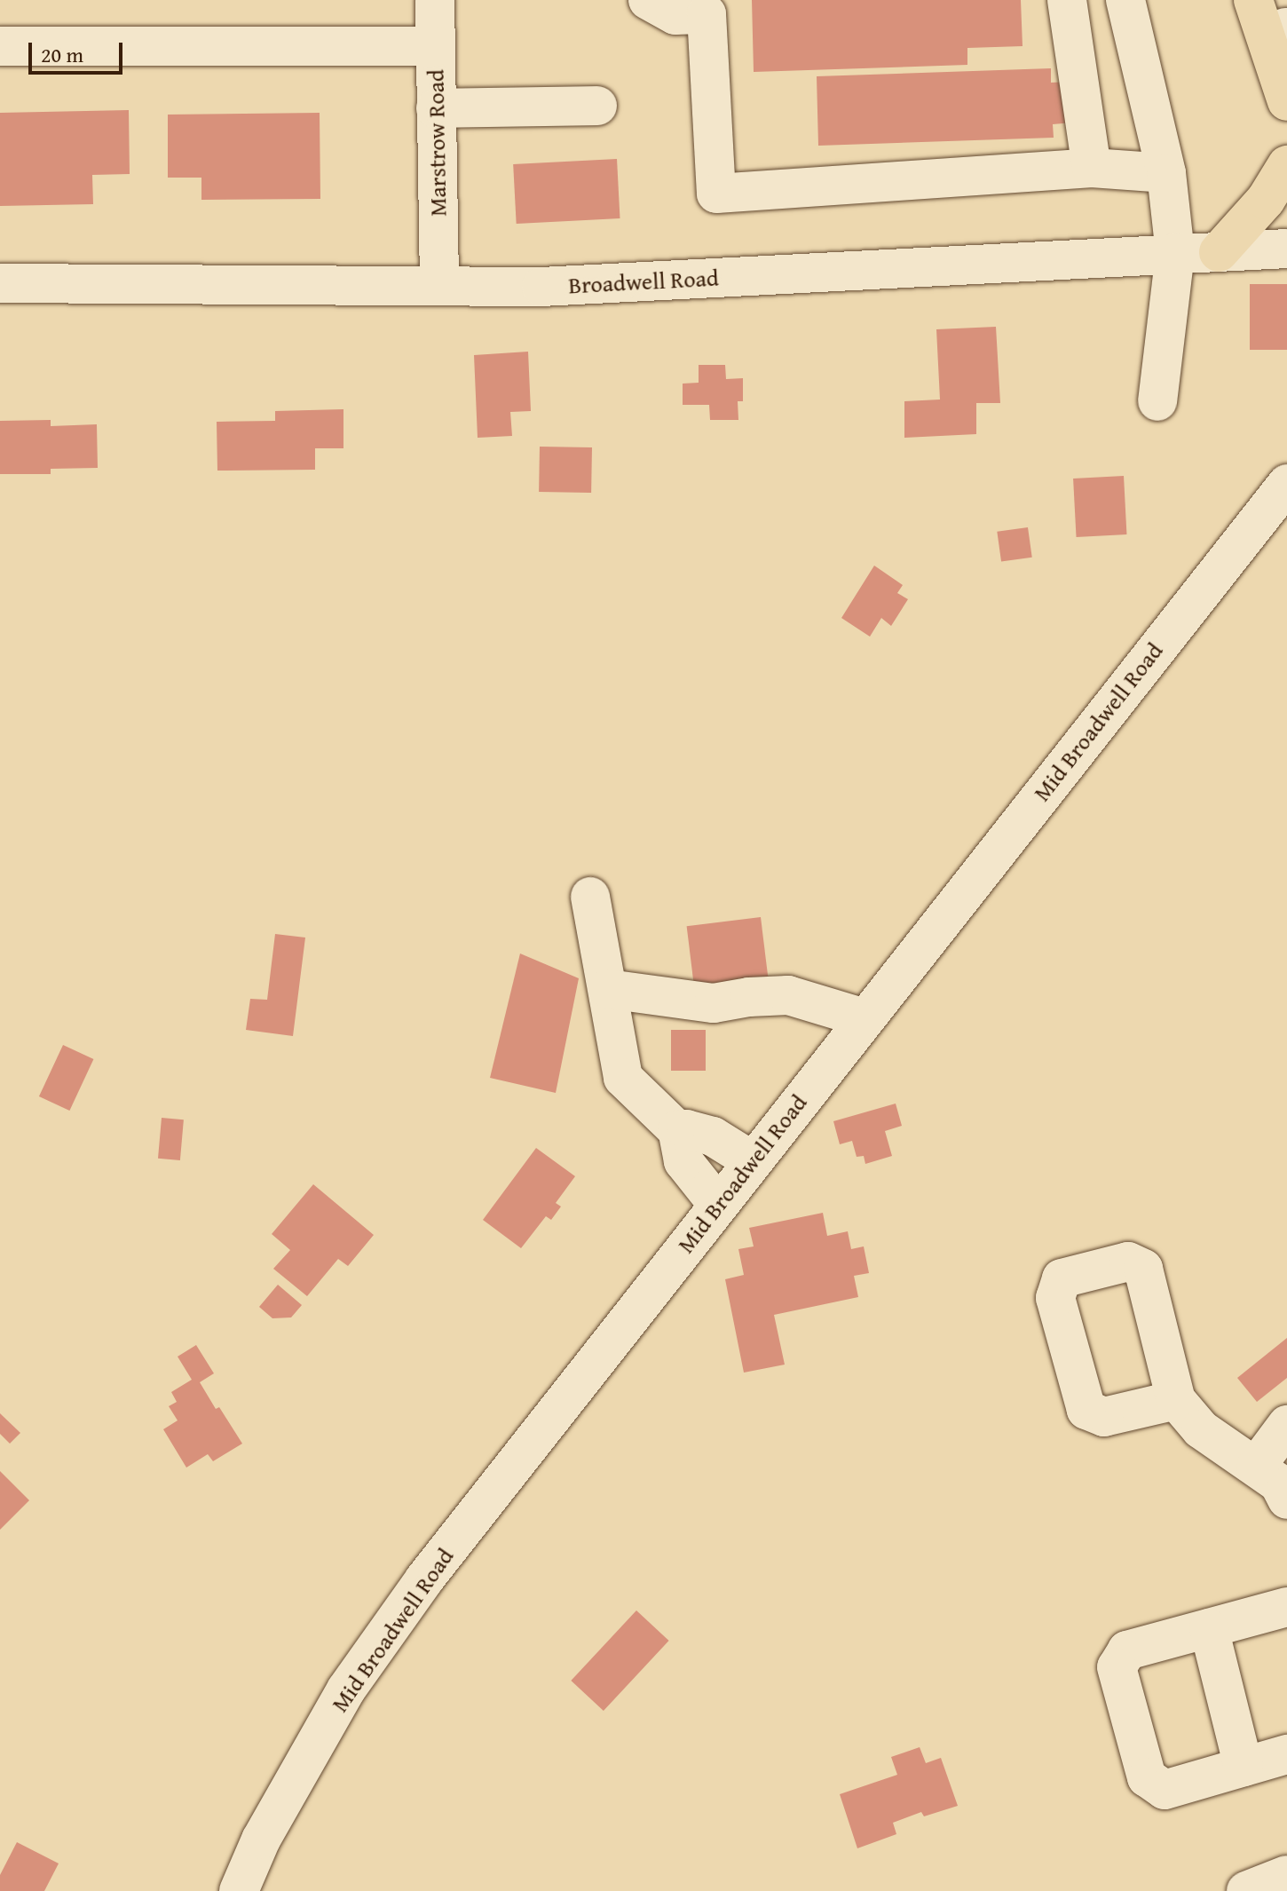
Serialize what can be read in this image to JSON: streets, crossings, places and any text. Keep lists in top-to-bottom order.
{
  "streets": {
    "street": ["Marstrow Road", "Broadwell Road", "Mid Broadwell Road"]
  },
  "crossings": [
    ["Marstrow Road", "Broadwell Road"]
  ],
  "scale_bar": "20 m"
}
